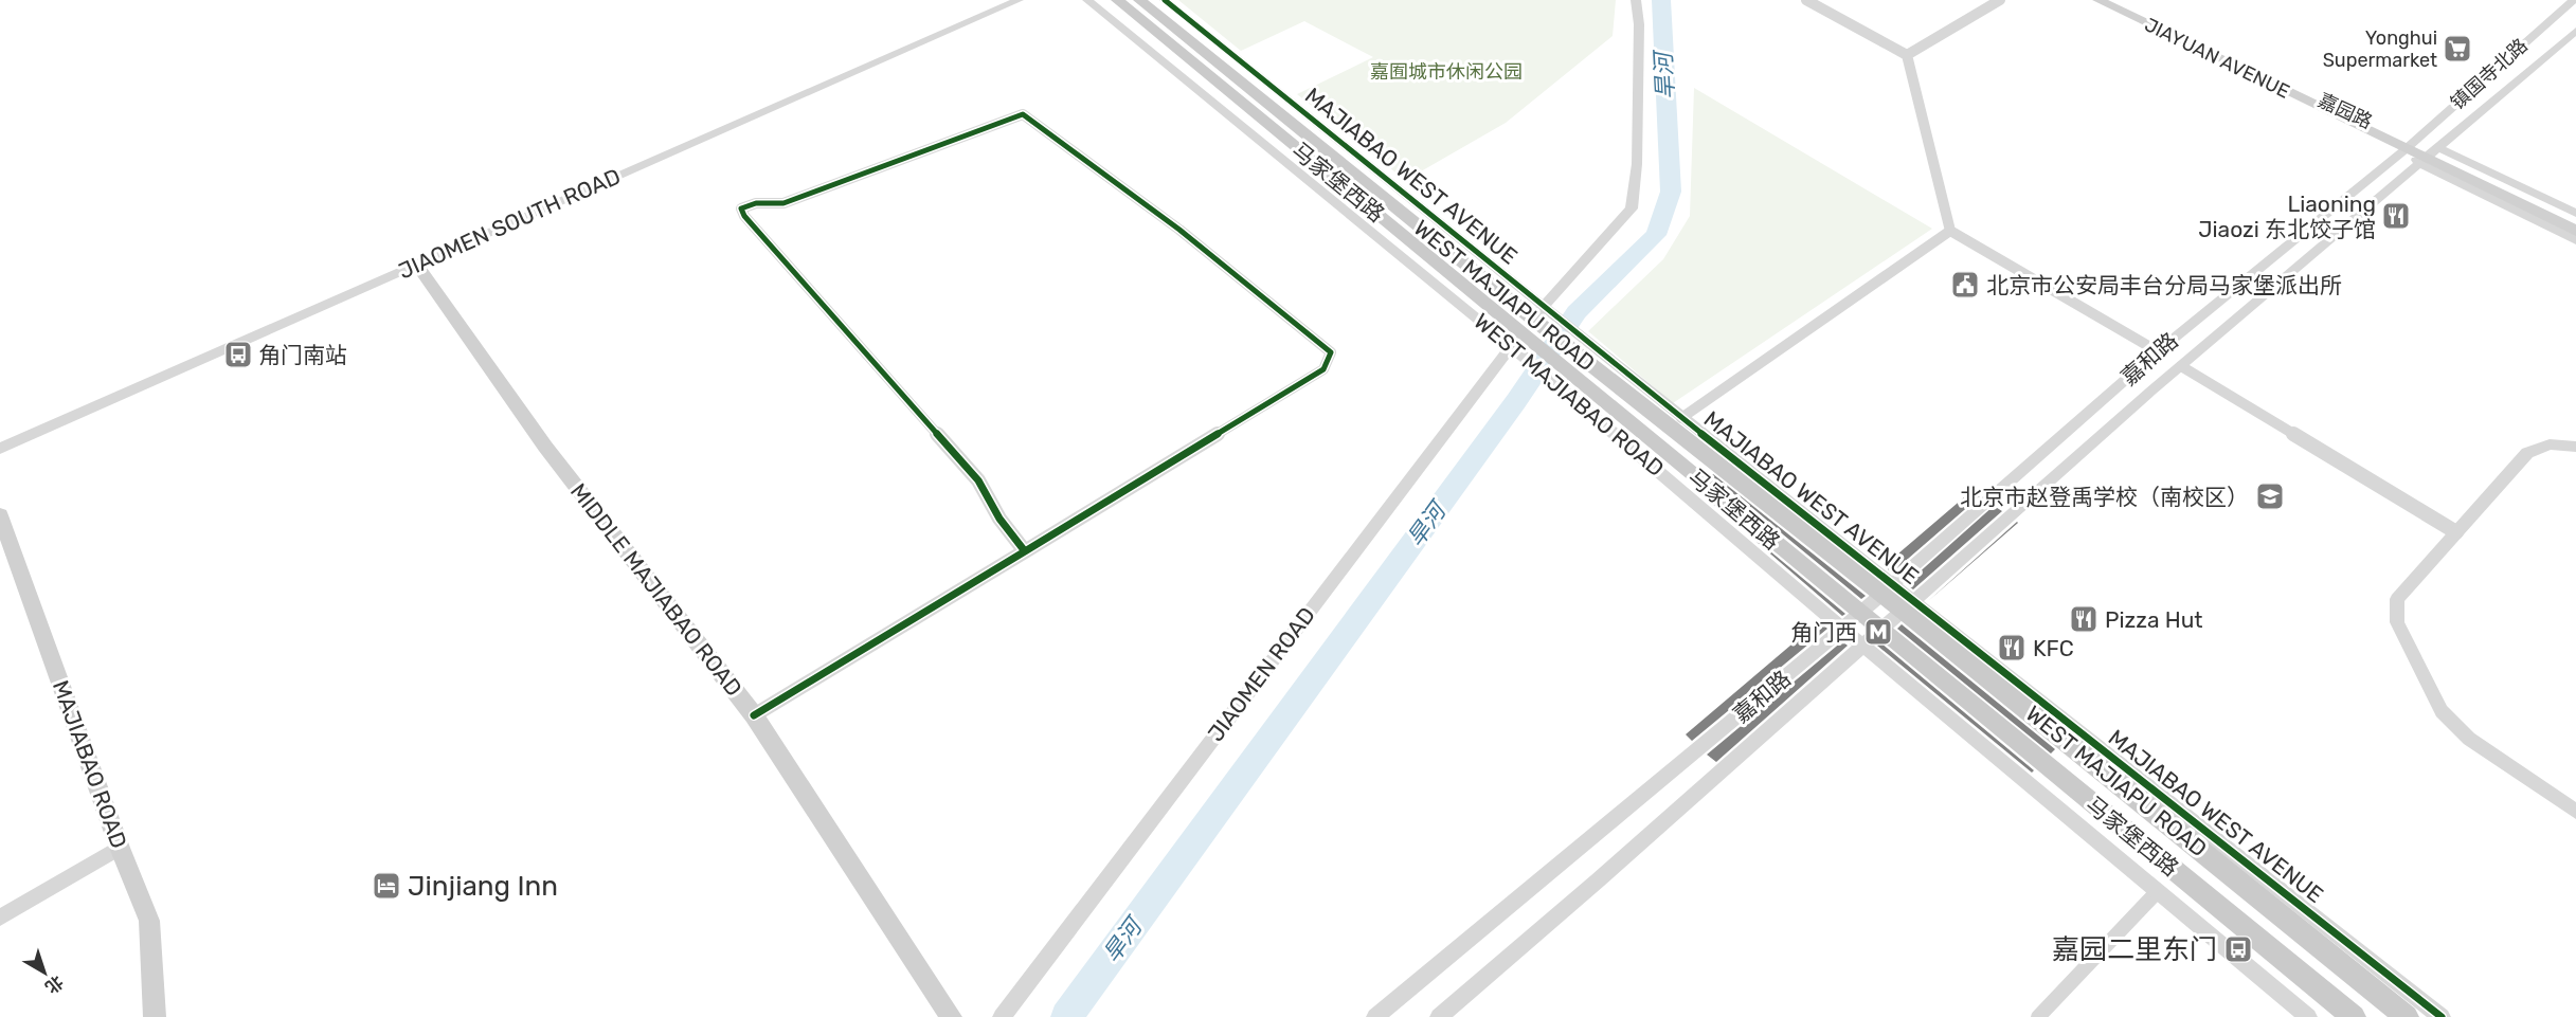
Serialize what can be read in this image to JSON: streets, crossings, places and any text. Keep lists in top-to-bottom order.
{
  "streets": {
    "main road": [
      "JIAYUAN AVENUE",
      "嘉园路",
      "马家堡西路",
      "WEST MAJIAPU ROAD",
      "MIDDLE MAJIABAO ROAD",
      "MAJIABAO ROAD"
    ],
    "street": [
      "镇国寺北路",
      "MAJIABAO WEST AVENUE",
      "JIAOMEN SOUTH ROAD",
      "嘉和路",
      "WEST MAJIABAO ROAD",
      "JIAOMEN ROAD"
    ]
  },
  "crossings": [
    ["JIAYUAN AVENUE", "镇国寺北路"],
    ["JIAYUAN AVENUE", "嘉园路"],
    ["JIAYUAN AVENUE", "嘉和路"],
    ["镇国寺北路", "嘉园路"],
    ["镇国寺北路", "嘉和路"],
    ["嘉园路", "嘉和路"],
    ["MAJIABAO WEST AVENUE", "马家堡西路"],
    ["MAJIABAO WEST AVENUE", "WEST MAJIAPU ROAD"],
    ["MAJIABAO WEST AVENUE", "嘉和路"],
    ["MAJIABAO WEST AVENUE", "WEST MAJIABAO ROAD"],
    ["马家堡西路", "WEST MAJIAPU ROAD"],
    ["马家堡西路", "嘉和路"],
    ["马家堡西路", "WEST MAJIABAO ROAD"],
    ["马家堡西路", "JIAOMEN ROAD"],
    ["JIAOMEN SOUTH ROAD", "MIDDLE MAJIABAO ROAD"],
    ["WEST MAJIAPU ROAD", "嘉和路"],
    ["WEST MAJIAPU ROAD", "WEST MAJIABAO ROAD"],
    ["嘉和路", "WEST MAJIABAO ROAD"],
    ["WEST MAJIABAO ROAD", "JIAOMEN ROAD"]
  ],
  "water": ["旱河"],
  "parks": ["嘉囿城市休闲公园"],
  "places": {
    "supermarket": ["Yonghui Supermarket"],
    "restaurant": ["Liaoning Jiaozi 东北饺子馆", "Pizza Hut", "KFC"],
    "public building": ["北京市公安局丰台分局马家堡派出所"],
    "bus stop": ["角门南站", "嘉园二里东门"],
    "school or university": ["北京市赵登禹学校（南校区）"],
    "metro station": ["角门西"],
    "hotel": ["Jinjiang Inn"]
  },
  "north": "bottom right"
}
